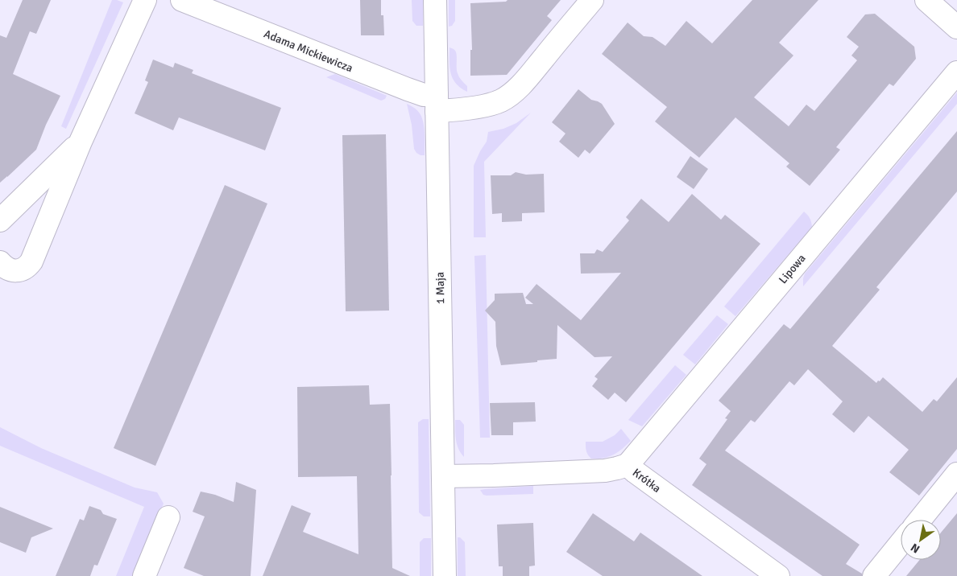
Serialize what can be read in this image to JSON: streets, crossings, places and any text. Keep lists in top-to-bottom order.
{
  "streets": {
    "street": [
      "Adama Mickiewicza",
      "Lipowa",
      "1 Maja",
      "Krótka"
    ]
  },
  "crossings": [
    ["Adama Mickiewicza", "1 Maja"],
    ["Lipowa", "Krótka"],
    ["1 Maja", "Krótka"]
  ],
  "north": "bottom left"
}
